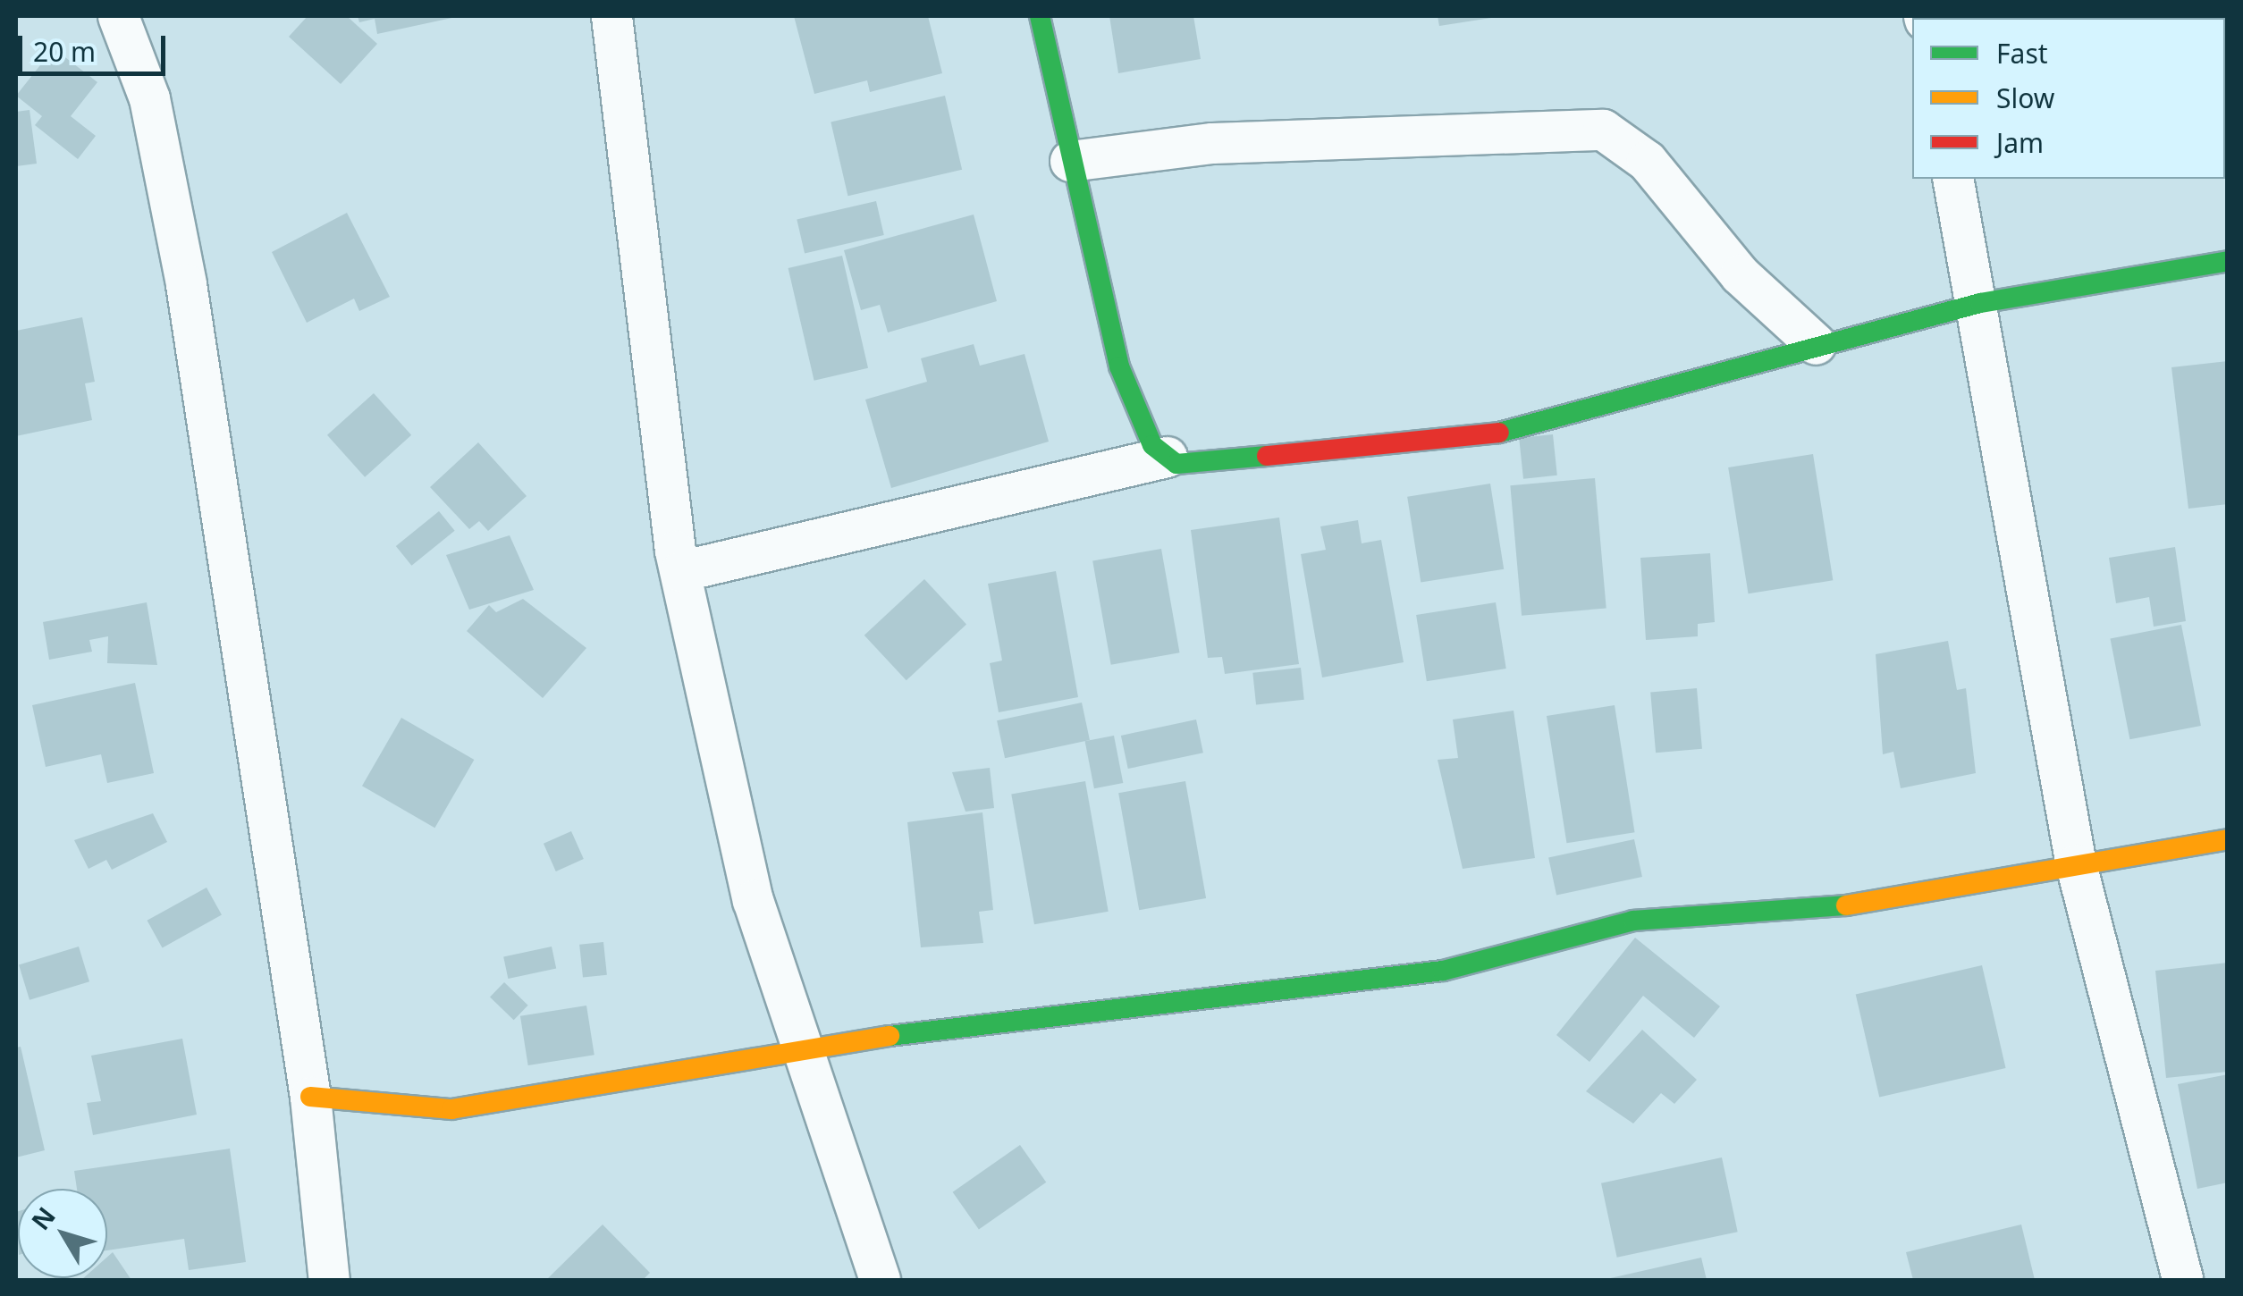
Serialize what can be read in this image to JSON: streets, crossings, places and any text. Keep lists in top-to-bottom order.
{
  "legend": ["Fast", "Slow", "Jam"],
  "scale_bar": "20 m",
  "north": "top left"
}
